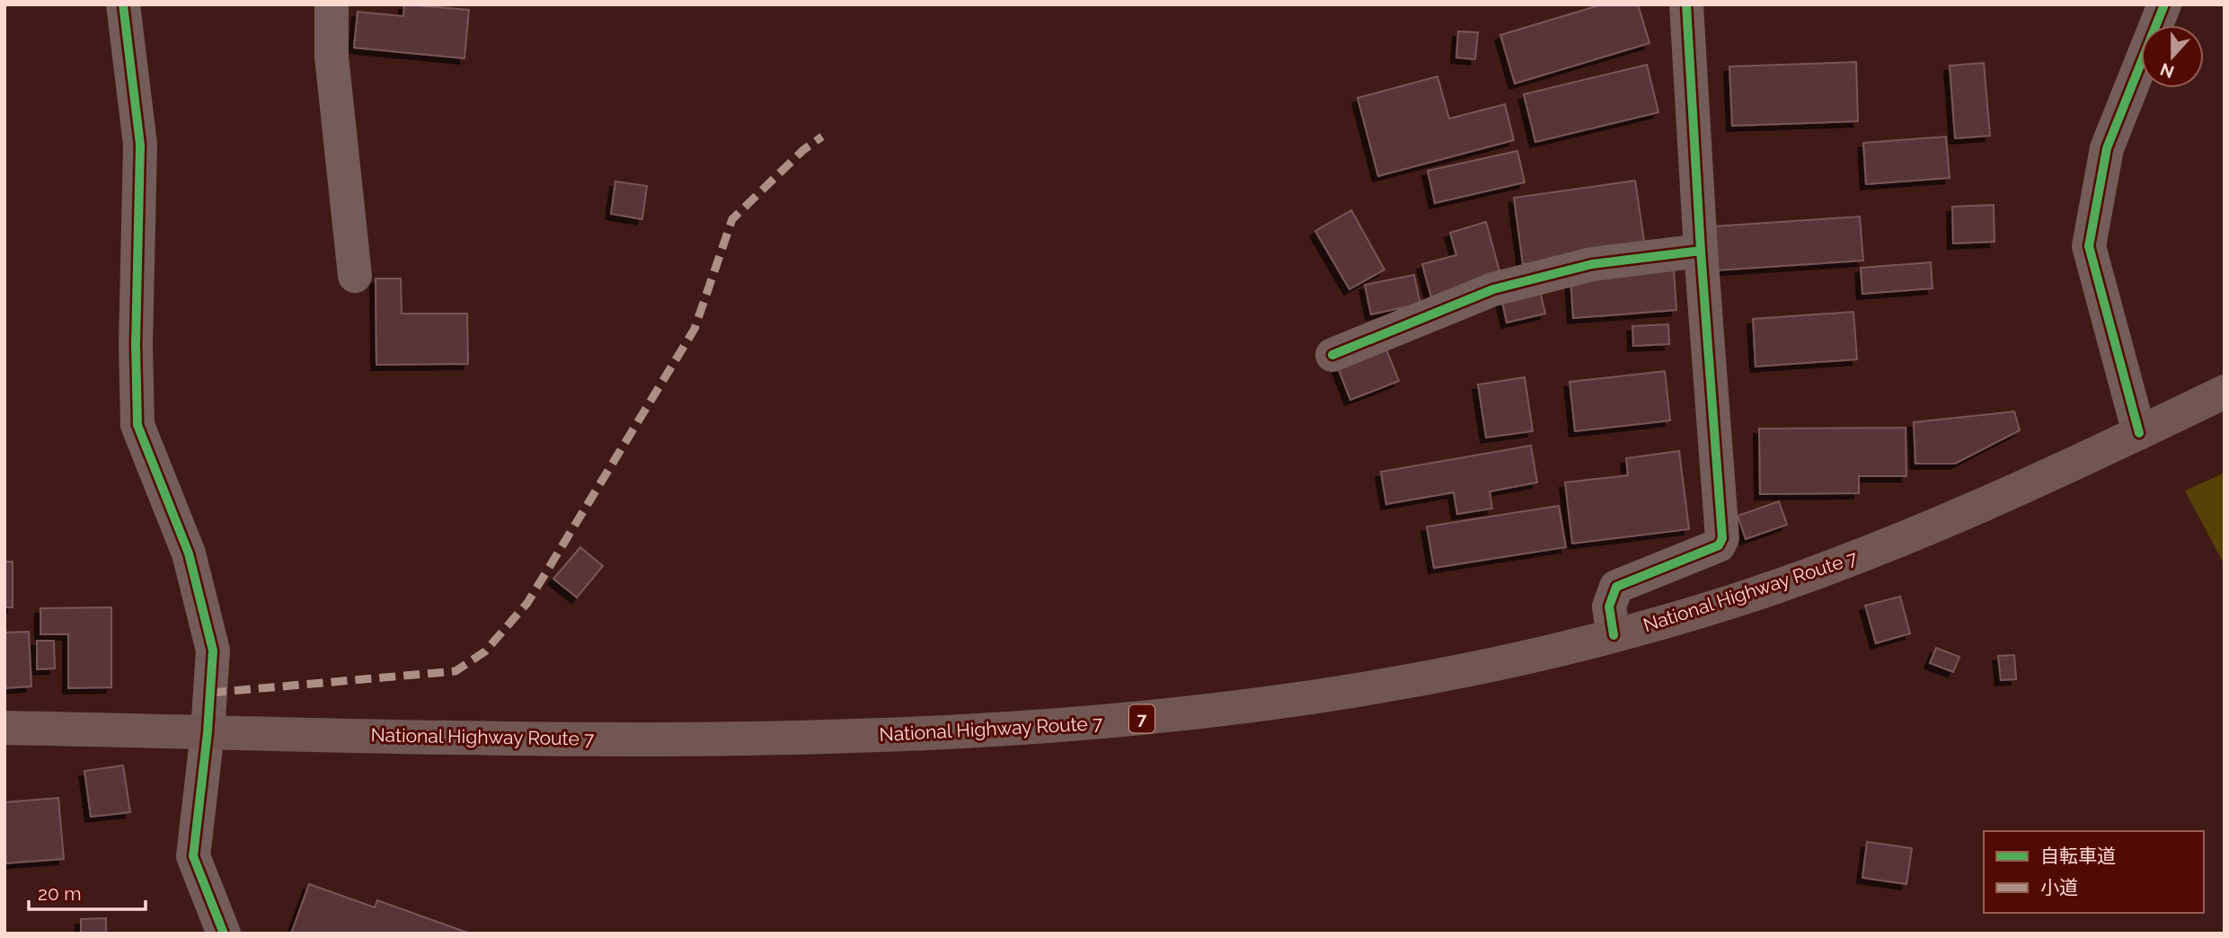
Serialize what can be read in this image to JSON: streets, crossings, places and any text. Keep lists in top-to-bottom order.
{
  "streets": {
    "highway": ["National Highway Route 7", "7"]
  },
  "legend": ["自転車道", "小道"],
  "scale_bar": "20 m",
  "north": "bottom"
}
